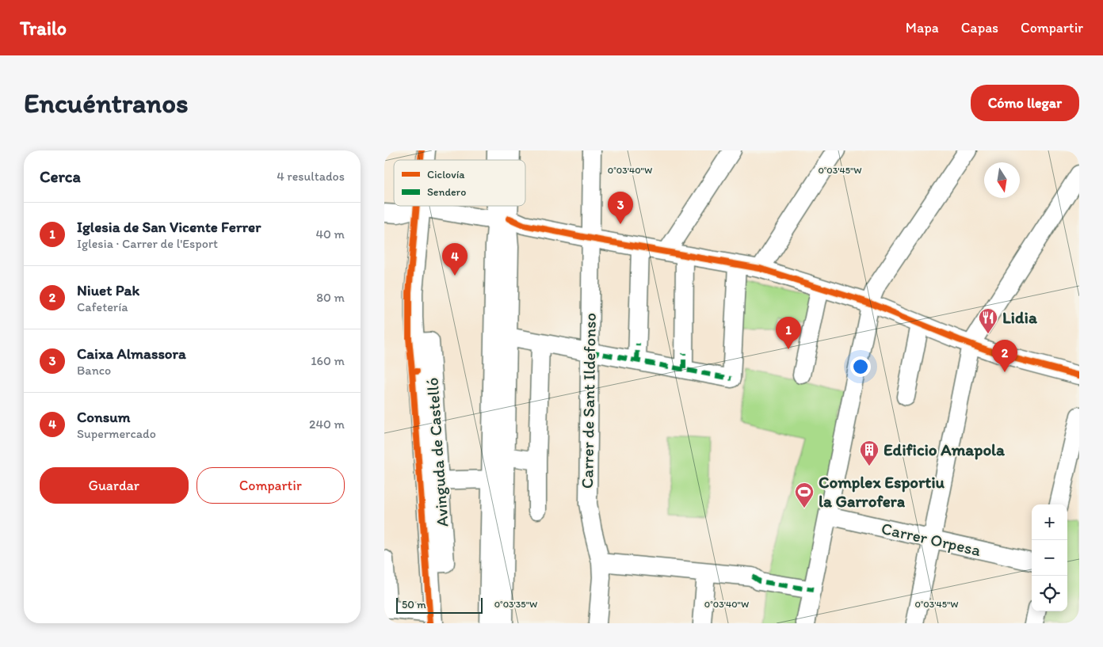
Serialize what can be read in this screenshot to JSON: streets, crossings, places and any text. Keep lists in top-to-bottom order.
{
  "streets": {
    "street": ["Carrer de Sant Ildefonso", "Avinguda de Castelló", "Carrer Orpesa"]
  },
  "places": {
    "restaurant": ["Lidia"],
    "building": ["Edificio Amapola"],
    "sports": ["Complex Esportiu la Garrofera"]
  },
  "legend": ["Ciclovía", "Sendero"],
  "scale_bar": "50 m",
  "north": "bottom",
  "page": {
    "header": "Trailo",
    "nav": ["Mapa", "Capas", "Compartir"],
    "buttons": [
      "Cómo llegar",
      ["Guardar", "Compartir"]
    ],
    "title": "Encuéntranos",
    "heading": ["Cerca", "4 resultados"],
    "pins": [
      "3",
      "4",
      "1",
      "2"
    ],
    "list": [
      {
        "mark": "1",
        "name": "Iglesia de San Vicente Ferrer",
        "note": "Iglesia · Carrer de l'Esport",
        "value": "40 m"
      },
      {
        "mark": "2",
        "name": "Niuet Pak",
        "note": "Cafetería",
        "value": "80 m"
      },
      {
        "mark": "3",
        "name": "Caixa Almassora",
        "note": "Banco",
        "value": "160 m"
      },
      {
        "mark": "4",
        "name": "Consum",
        "note": "Supermercado",
        "value": "240 m"
      }
    ],
    "map_buttons": ["+", "−"],
    "scale": "50 m"
  },
  "coordinates": ["0°03'40\"W", "0°03'45\"W", "0°03'35\"W"]
}
